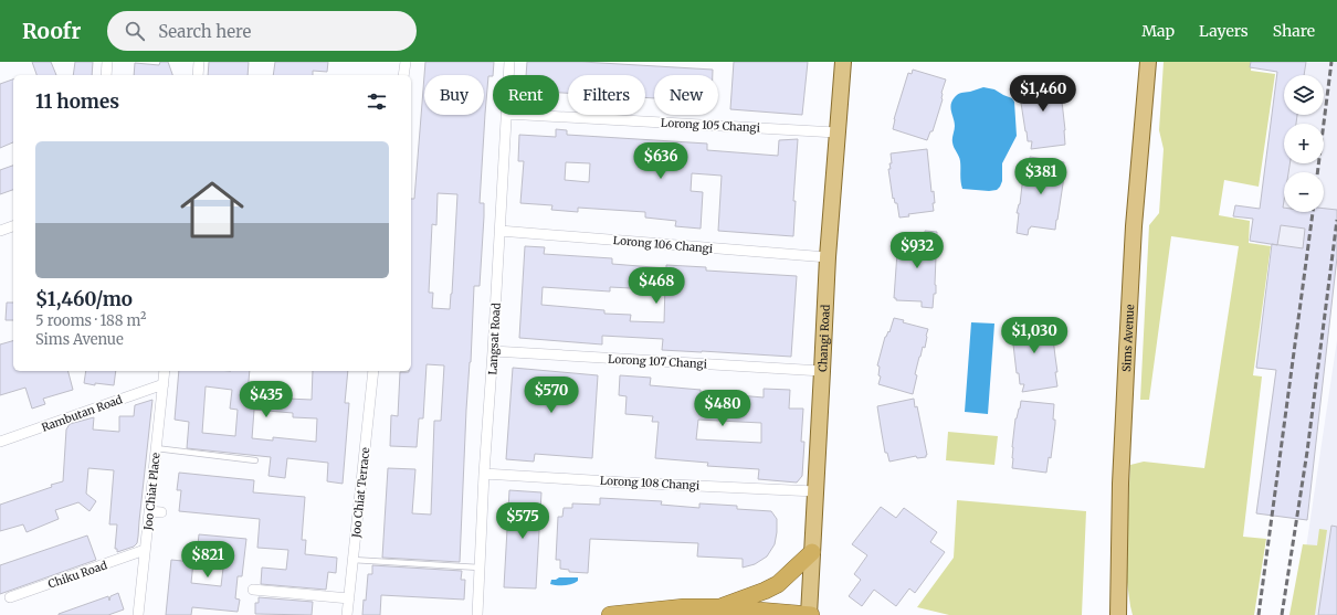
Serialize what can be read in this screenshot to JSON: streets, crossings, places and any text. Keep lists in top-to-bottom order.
{
  "streets": {
    "main road": ["Changi Road", "Sims Avenue"],
    "street": [
      "Lorong 105 Changi",
      "Lorong 106 Changi",
      "Langsat Road",
      "Lorong 107 Changi",
      "Rambutan Road",
      "Lorong 108 Changi",
      "Joo Chiat Place",
      "Joo Chiat Terrace",
      "Chiku Road"
    ]
  },
  "crossings": [
    ["Lorong 105 Changi", "Changi Road"],
    ["Lorong 106 Changi", "Changi Road"],
    ["Lorong 106 Changi", "Langsat Road"],
    ["Changi Road", "Lorong 107 Changi"],
    ["Changi Road", "Lorong 108 Changi"],
    ["Langsat Road", "Lorong 107 Changi"],
    ["Langsat Road", "Lorong 108 Changi"],
    ["Rambutan Road", "Joo Chiat Place"],
    ["Joo Chiat Place", "Chiku Road"]
  ],
  "page": {
    "header": "Roofr",
    "search": "Search here",
    "nav": ["Map", "Layers", "Share"],
    "map_buttons": ["+", "−"],
    "price": [
      "$1,460",
      "$636",
      "$381",
      "$932",
      "$468",
      "$1,030",
      "$570",
      "$435",
      "$480",
      "$575",
      "$821"
    ],
    "chip": [
      "Buy",
      "Rent",
      "Filters",
      "New"
    ],
    "heading": "11 homes",
    "list": [
      {
        "name": "$1,460/mo",
        "note": "5 rooms · 188 m² · Sims Avenue"
      }
    ]
  }
}
